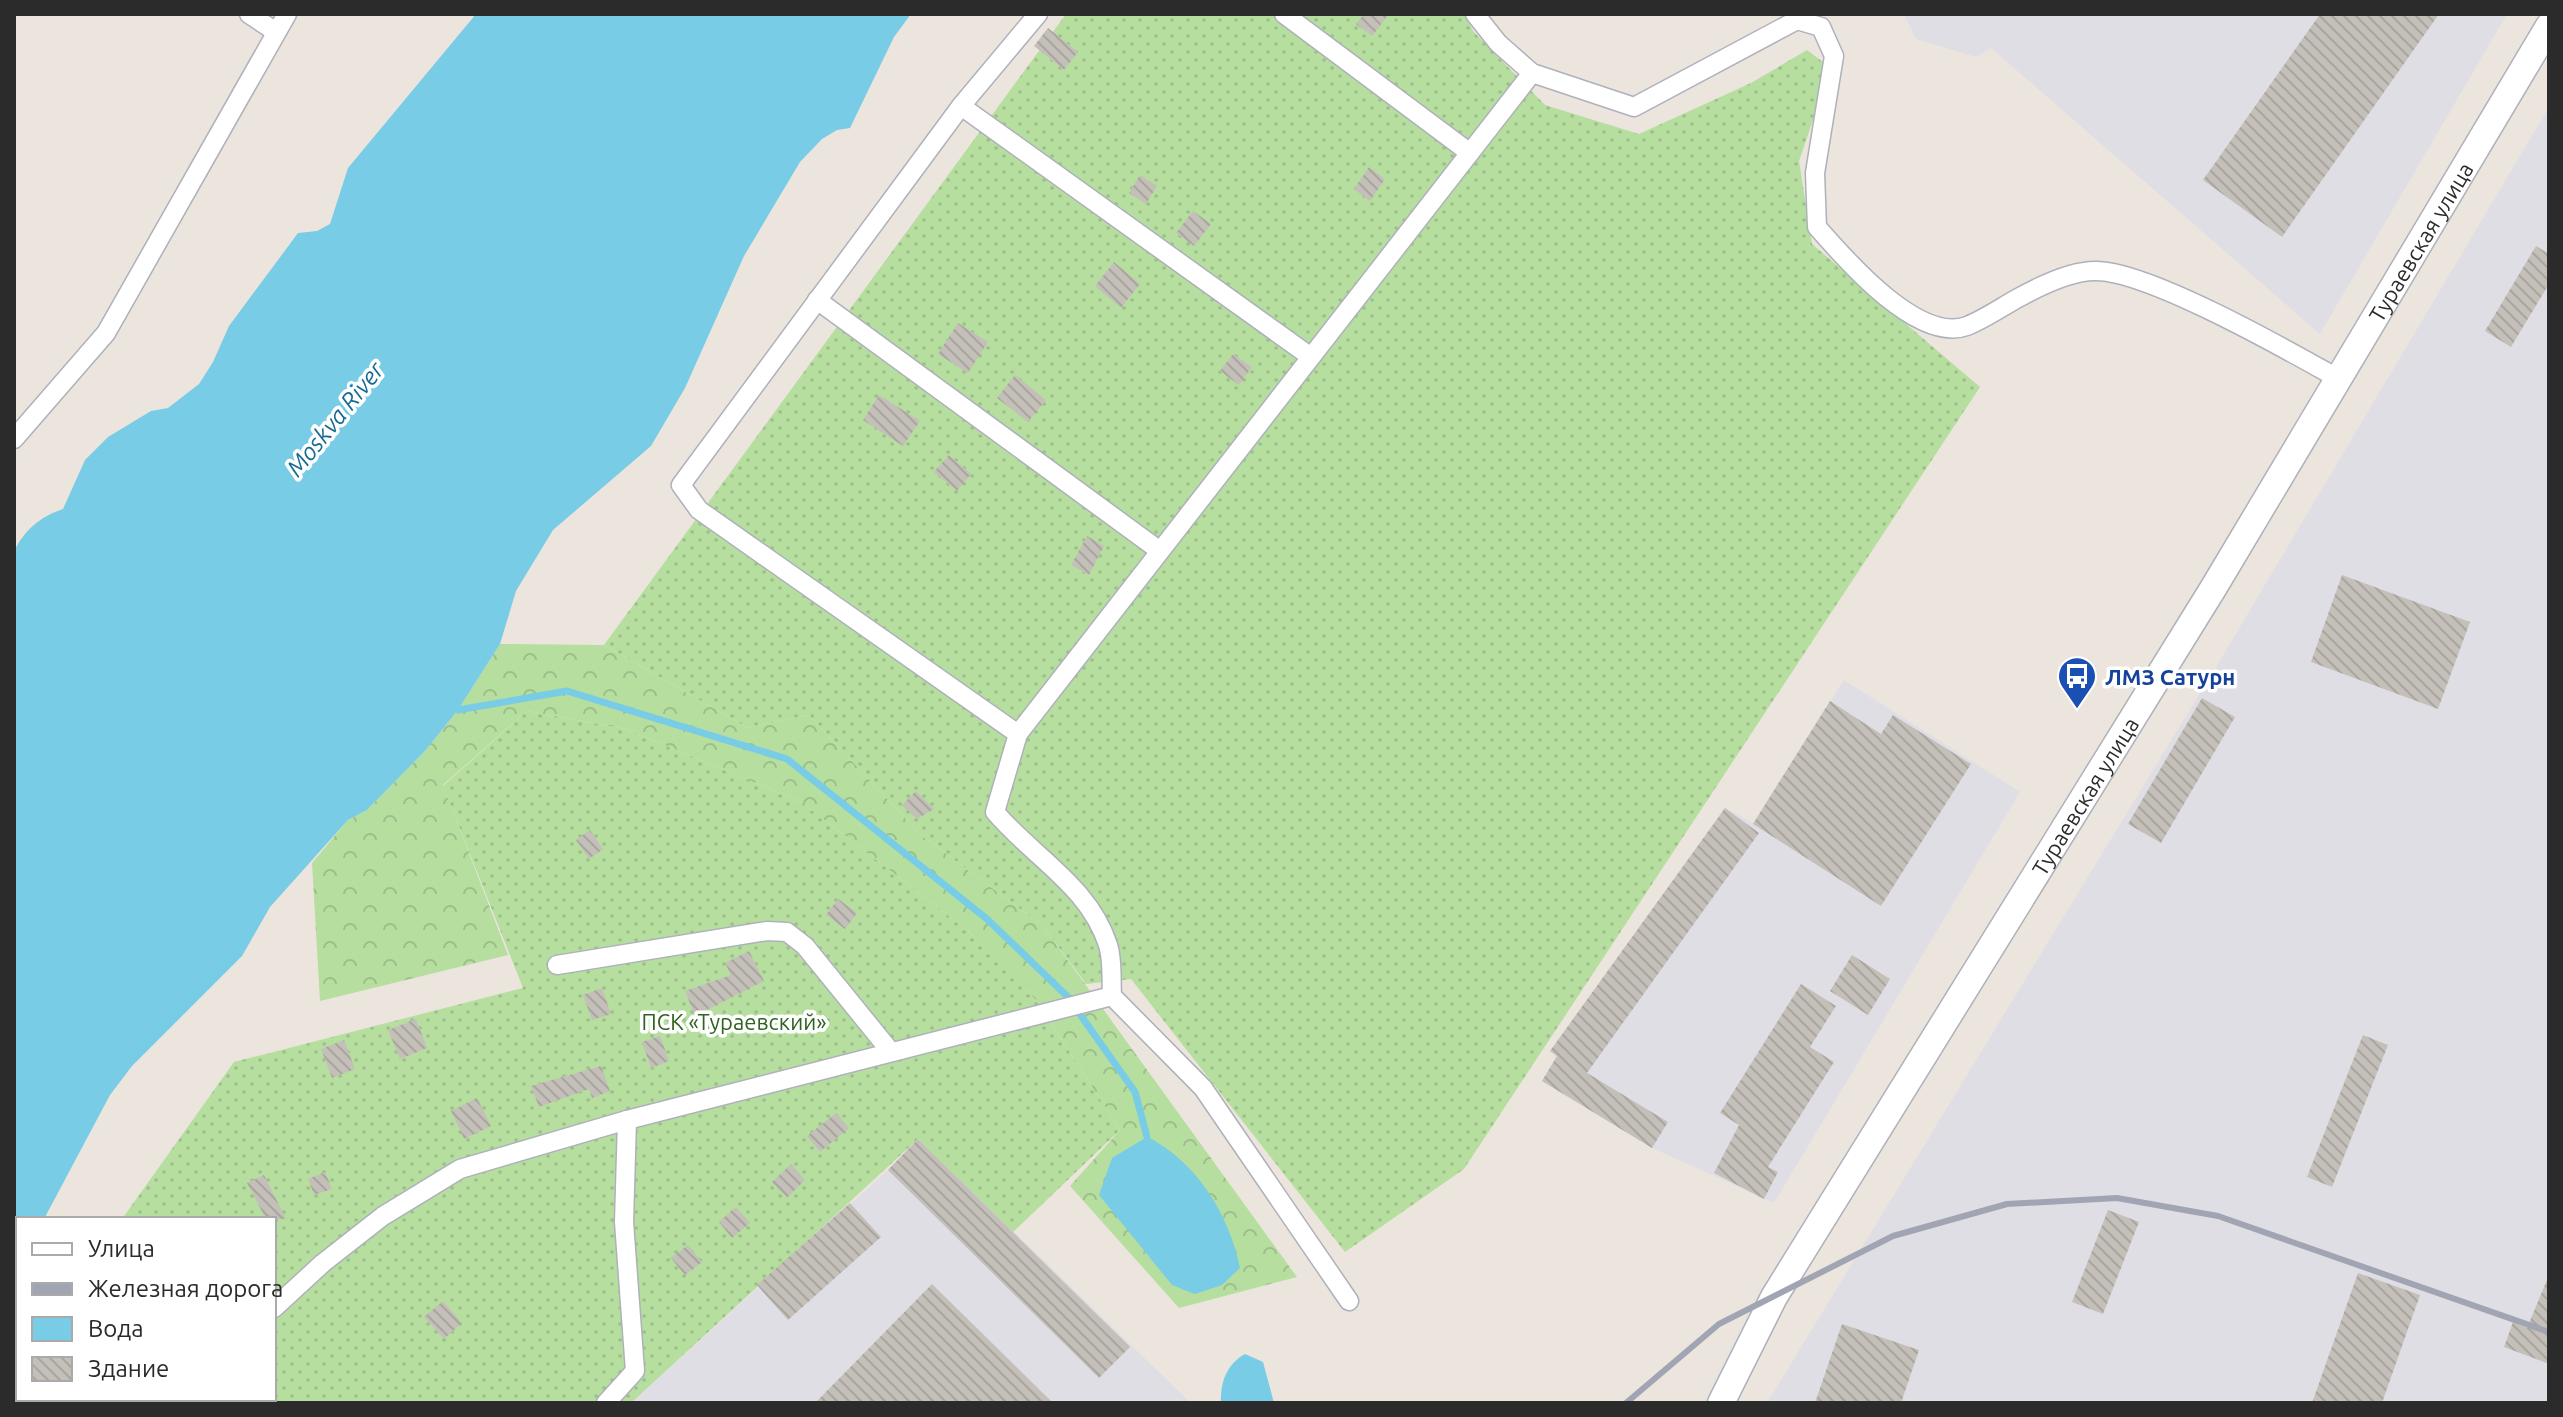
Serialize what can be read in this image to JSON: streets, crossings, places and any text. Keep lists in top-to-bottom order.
{
  "streets": {
    "main road": ["Тураевская улица"]
  },
  "water": ["Moskva River"],
  "parks": ["ПСК «Тураевский»"],
  "places": {
    "bus stop": ["ЛМЗ Сатурн"]
  },
  "legend": [
    "Улица",
    "Железная дорога",
    "Вода",
    "Здание"
  ]
}
